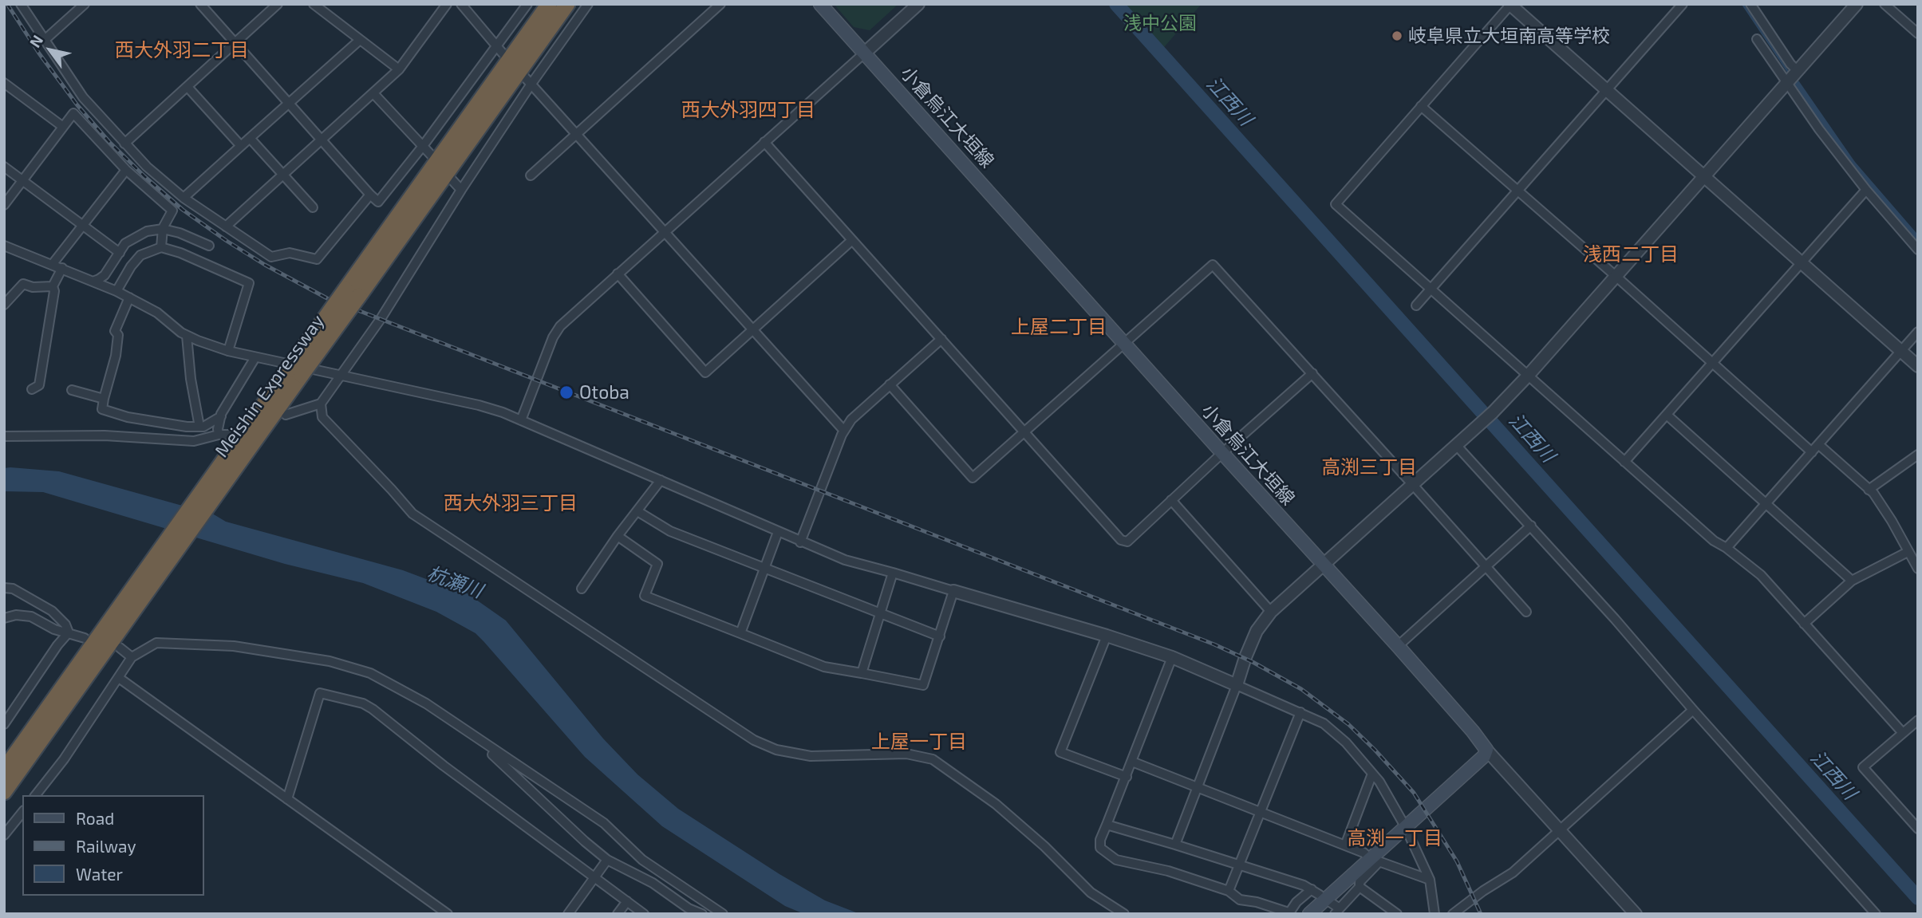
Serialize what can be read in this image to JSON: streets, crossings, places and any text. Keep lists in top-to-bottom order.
{
  "streets": {
    "highway": ["Meishin Expressway"],
    "main road": ["小倉烏江大垣線"]
  },
  "districts": [
    "西大外羽二丁目",
    "西大外羽四丁目",
    "浅西二丁目",
    "上屋二丁目",
    "高渕三丁目",
    "西大外羽三丁目",
    "上屋一丁目",
    "高渕一丁目"
  ],
  "water": ["江西川", "杭瀬川"],
  "parks": ["浅中公園"],
  "places": ["岐阜県立大垣南高等学校", "Otoba"],
  "legend": ["Road", "Railway", "Water"],
  "north": "top left"
}
